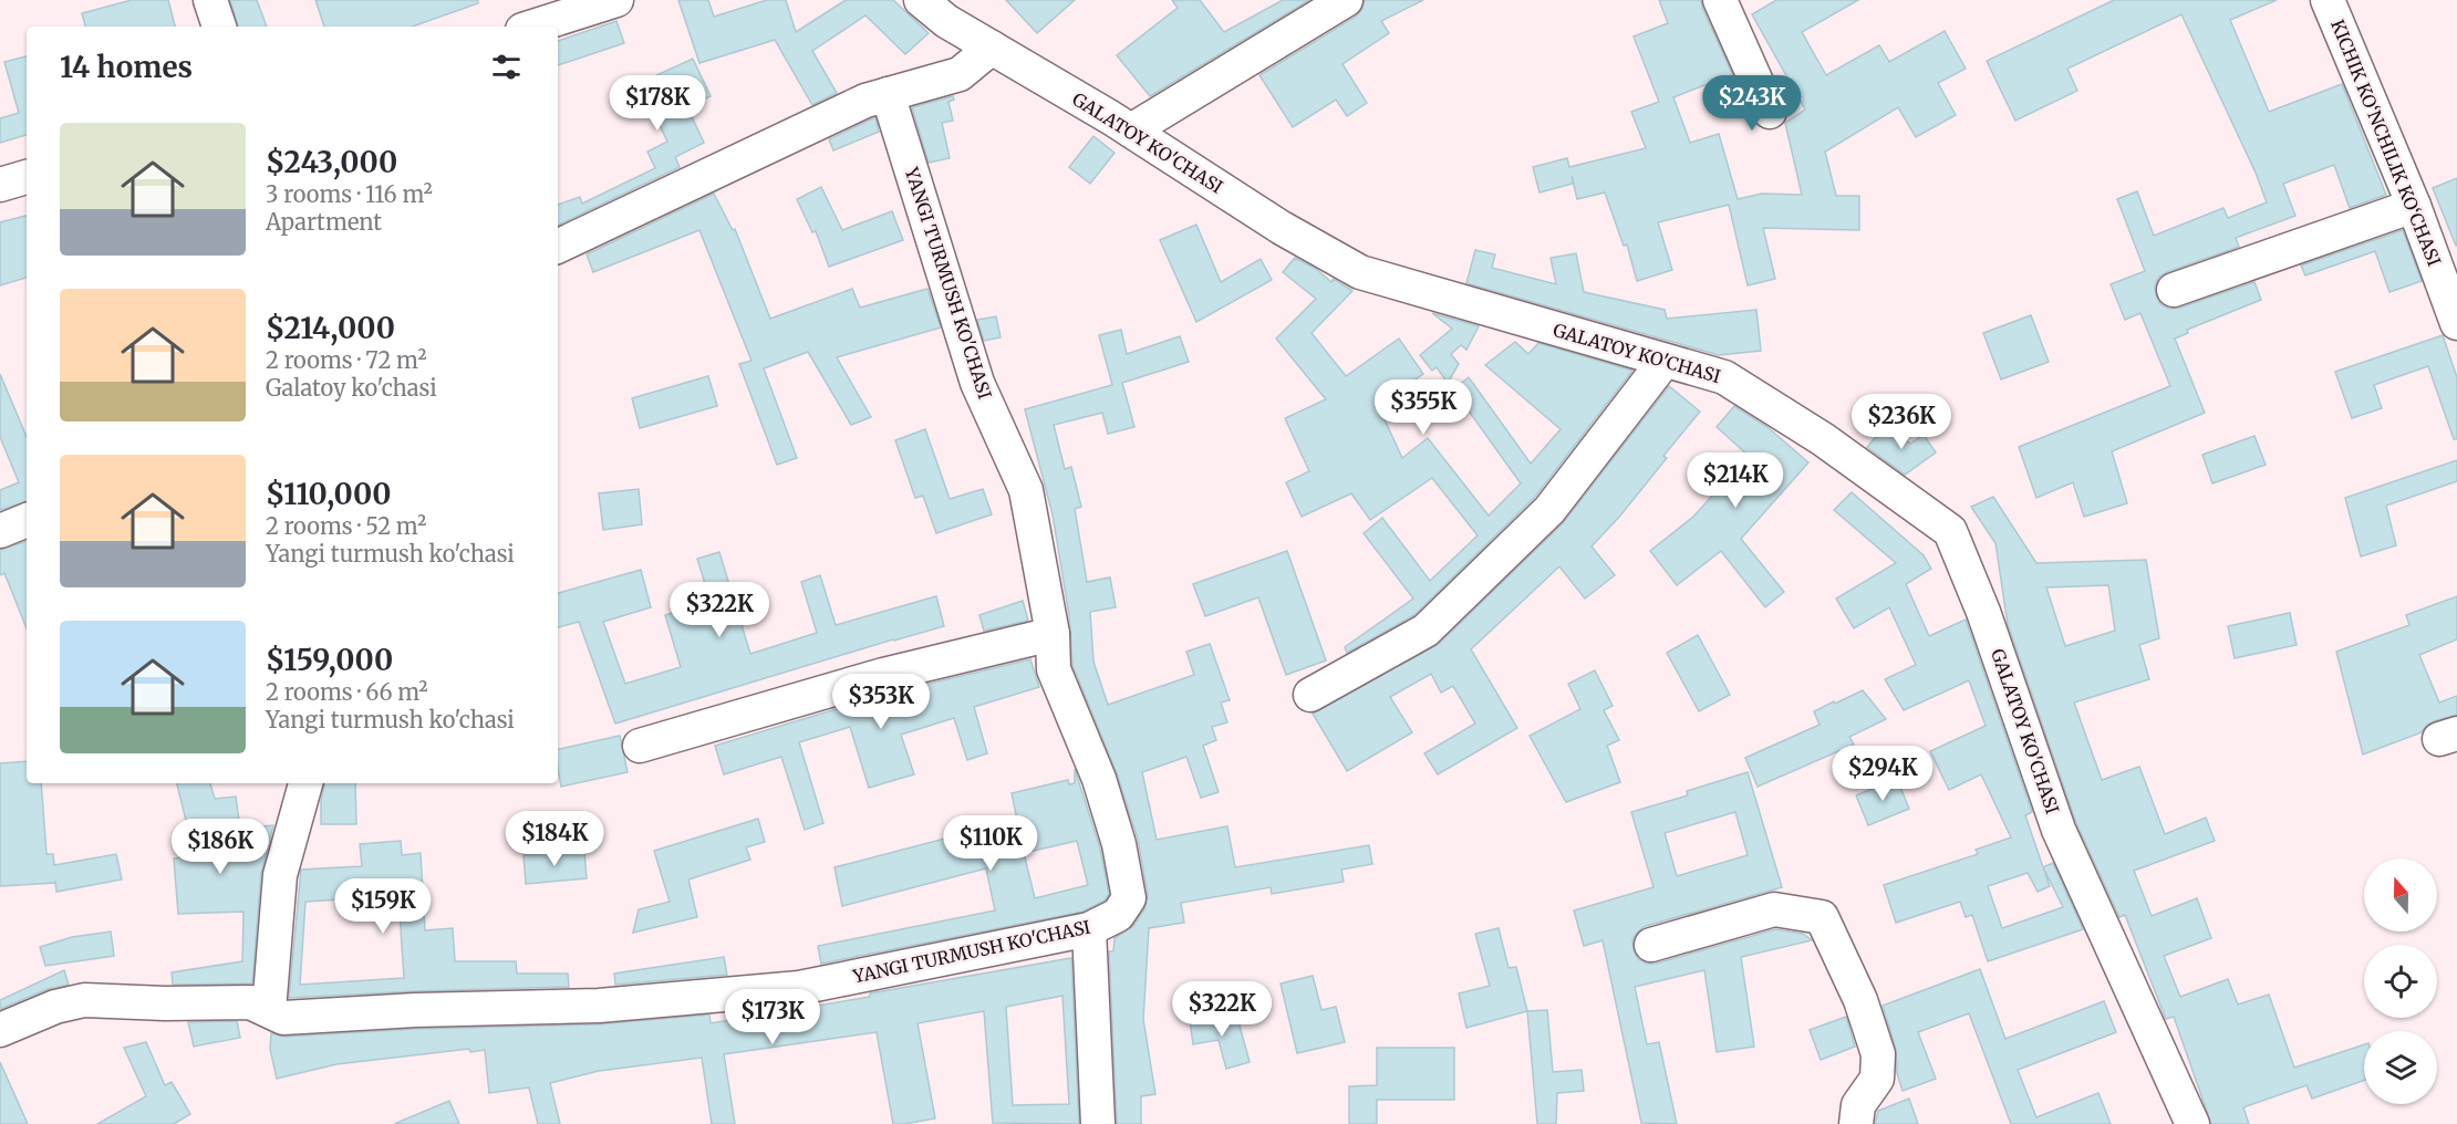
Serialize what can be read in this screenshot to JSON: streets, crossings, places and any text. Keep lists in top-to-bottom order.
{
  "streets": {
    "street": ["GALATOY KO'CHASI", "KICHIK KO‘NCHILIK KO‘CHASI", "YANGI TURMUSH KO'CHASI"]
  },
  "north": "top",
  "page": {
    "heading": "14 homes",
    "price": [
      "$178K",
      "$243K",
      "$355K",
      "$236K",
      "$214K",
      "$322K",
      "$353K",
      "$294K",
      "$184K",
      "$110K",
      "$186K",
      "$159K",
      "$322K",
      "$173K"
    ],
    "list": [
      {
        "name": "$243,000",
        "note": "3 rooms · 116 m² · Apartment"
      },
      {
        "name": "$214,000",
        "note": "2 rooms · 72 m² · Galatoy ko'chasi"
      },
      {
        "name": "$110,000",
        "note": "2 rooms · 52 m² · Yangi turmush ko'chasi"
      },
      {
        "name": "$159,000",
        "note": "2 rooms · 66 m² · Yangi turmush ko'chasi"
      }
    ]
  }
}
